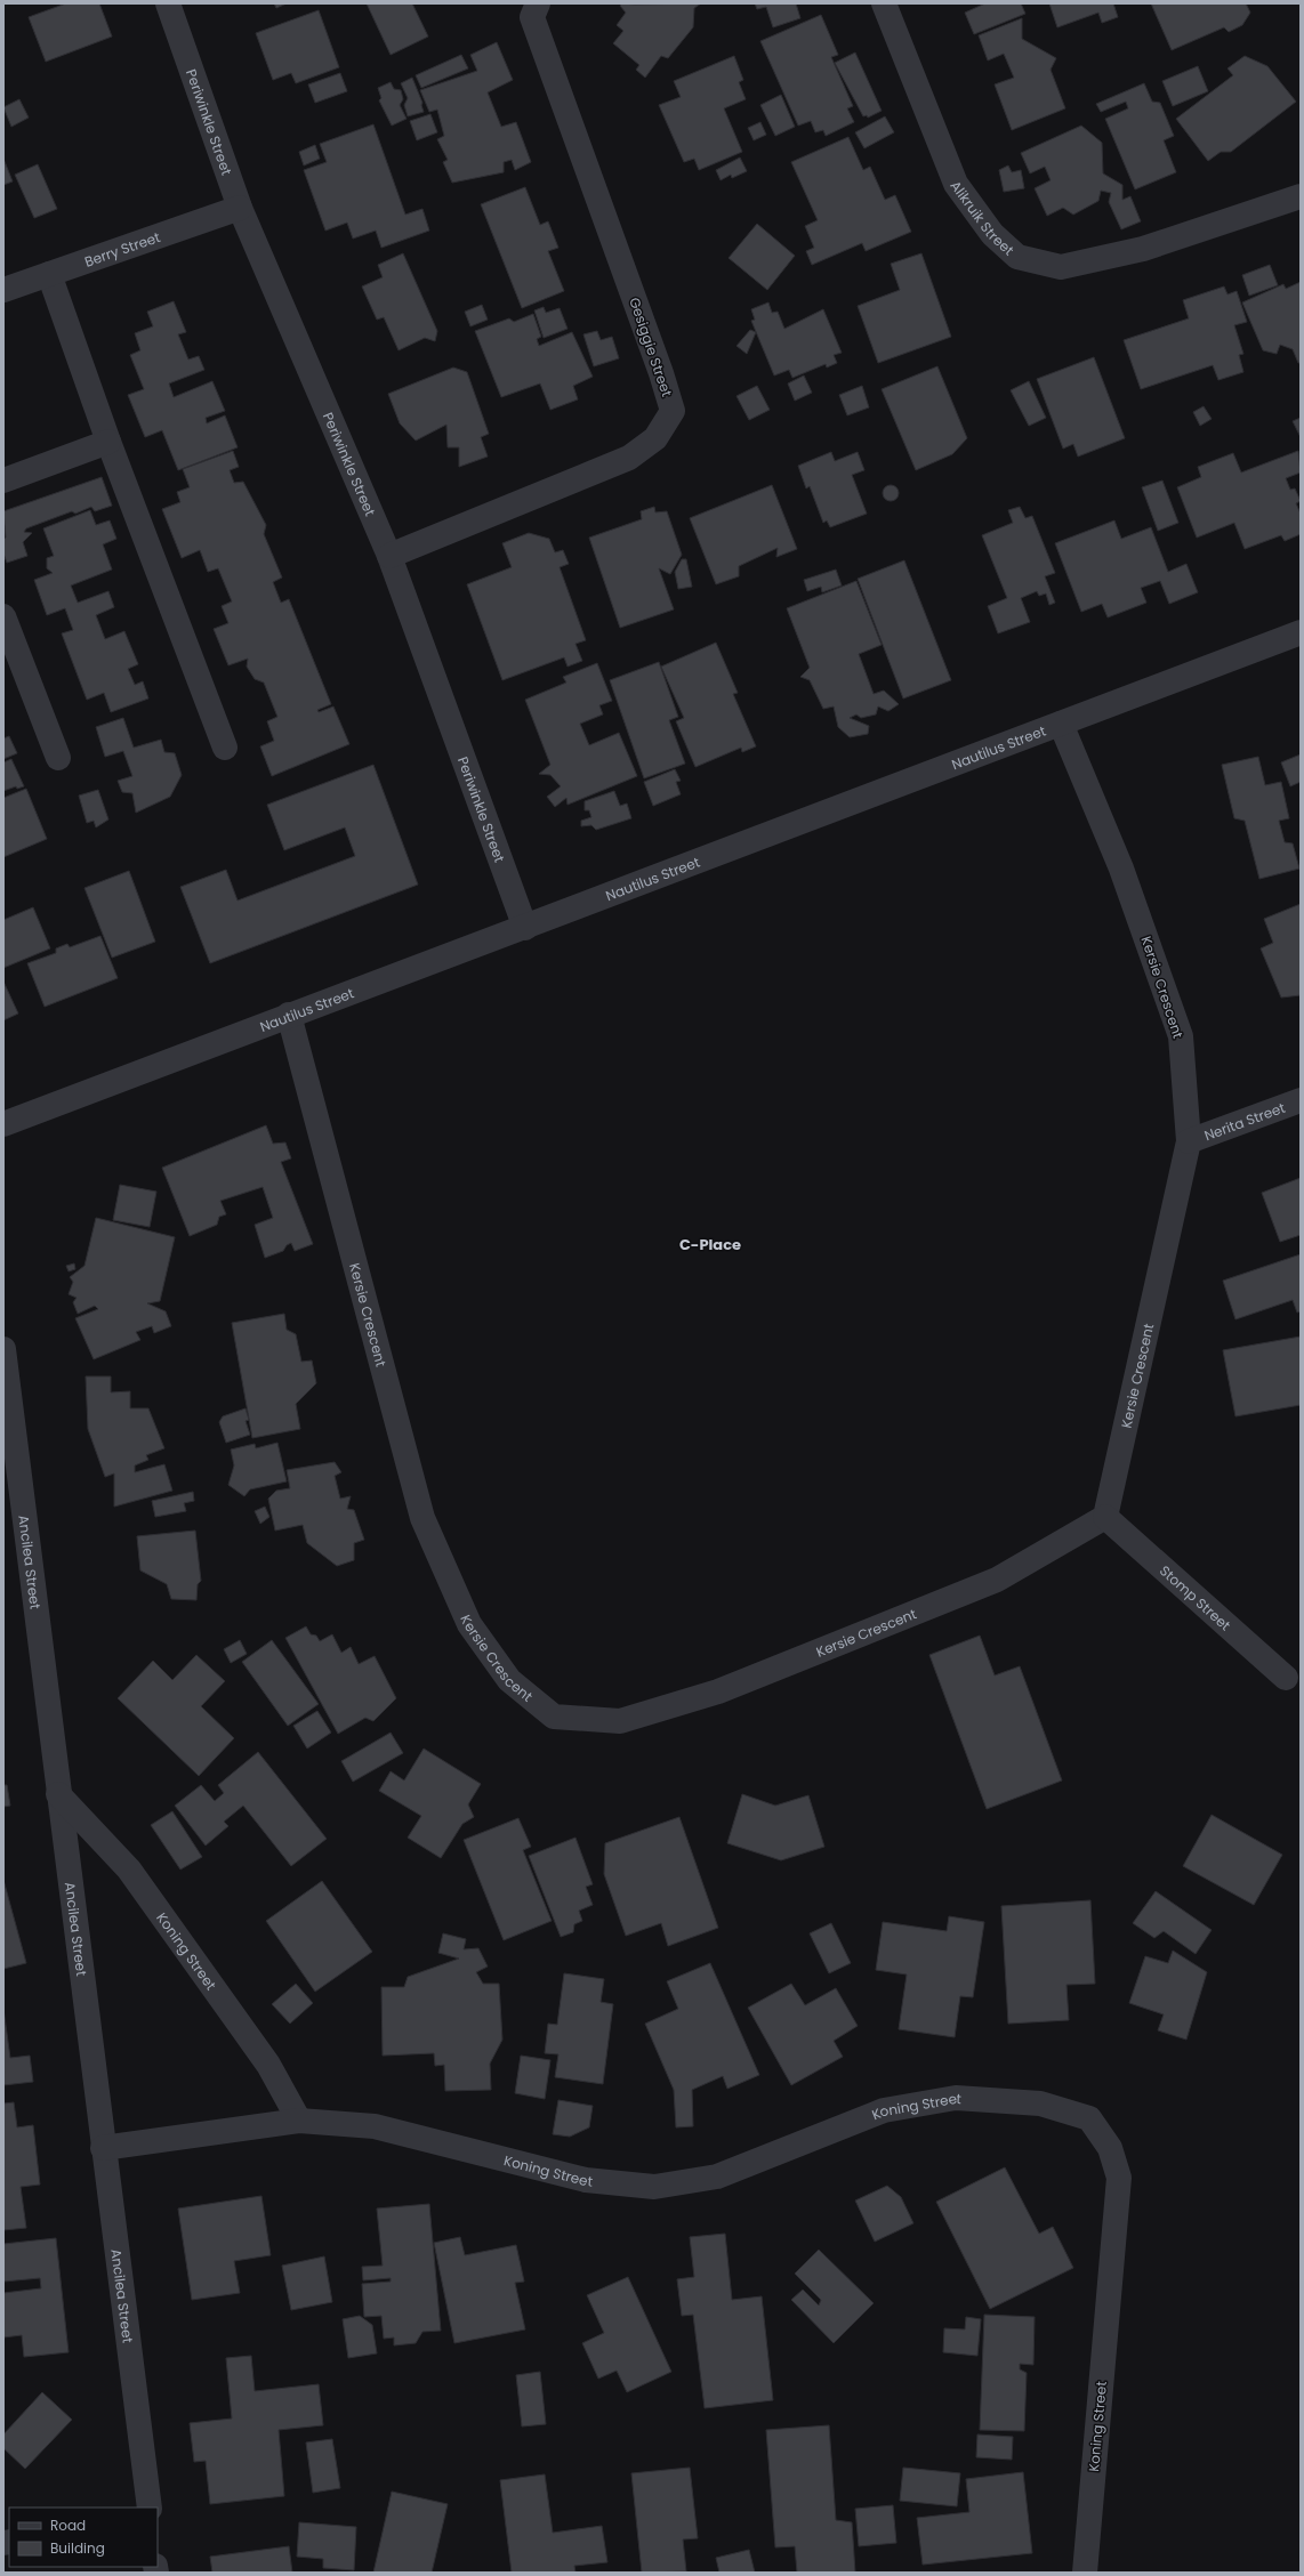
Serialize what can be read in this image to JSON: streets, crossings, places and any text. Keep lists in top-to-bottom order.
{
  "streets": {
    "street": [
      "Periwinkle Street",
      "Alikruik Street",
      "Berry Street",
      "Gesiggie Street",
      "Nautilus Street",
      "Kersie Crescent",
      "Nerita Street",
      "Ancilea Street",
      "Stomp Street",
      "Koning Street"
    ]
  },
  "crossings": [
    ["Periwinkle Street", "Berry Street"],
    ["Periwinkle Street", "Gesiggie Street"],
    ["Periwinkle Street", "Nautilus Street"],
    ["Nautilus Street", "Kersie Crescent"],
    ["Kersie Crescent", "Nerita Street"],
    ["Kersie Crescent", "Stomp Street"],
    ["Ancilea Street", "Koning Street"]
  ],
  "districts": ["C-Place"],
  "legend": ["Road", "Building"]
}
